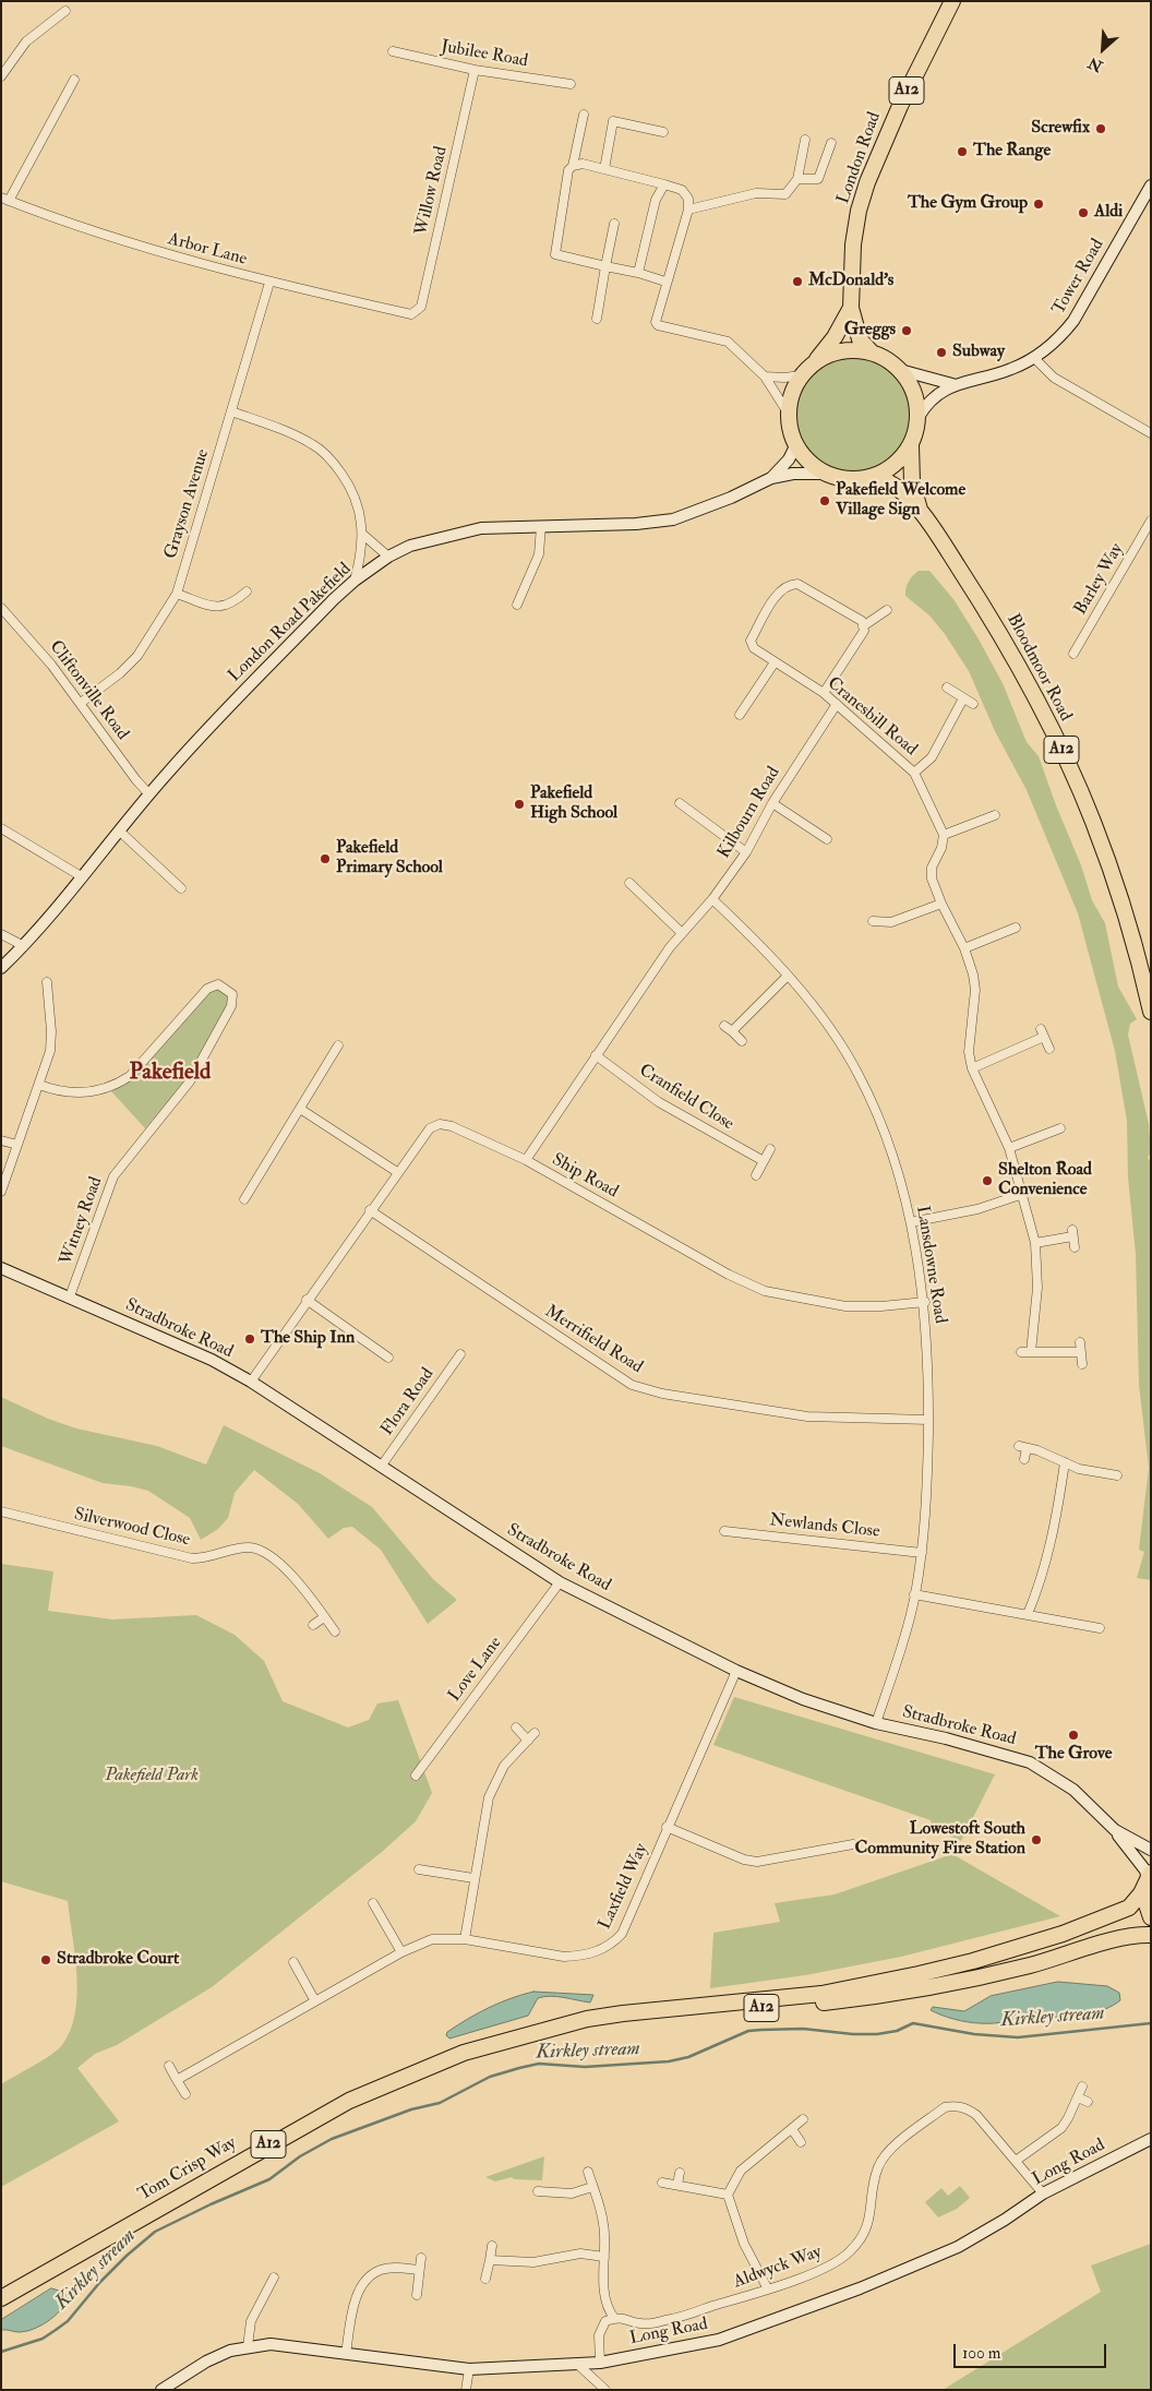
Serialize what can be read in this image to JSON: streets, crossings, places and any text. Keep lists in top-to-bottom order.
{
  "streets": {
    "highway": [
      "A12",
      "London Road",
      "Bloodmoor Road",
      "Tom Crisp Way"
    ],
    "main road": [
      "Tower Road",
      "London Road Pakefield",
      "Stradbroke Road",
      "Long Road"
    ],
    "street": [
      "Jubilee Road",
      "Willow Road",
      "Arbor Lane",
      "Grayson Avenue",
      "Barley Way",
      "Cliftonville Road",
      "Cranesbill Road",
      "Kilbourn Road",
      "Cranfield Close",
      "Ship Road",
      "Witney Road",
      "Lansdowne Road",
      "Merrifield Road",
      "Flora Road",
      "Newlands Close",
      "Silverwood Close",
      "Love Lane",
      "Laxfield Way",
      "Aldwyck Way"
    ]
  },
  "crossings": [
    ["Jubilee Road", "Willow Road"],
    ["A12", "London Road"],
    ["A12", "Tower Road"],
    ["A12", "Bloodmoor Road"],
    ["A12", "Stradbroke Road"],
    ["A12", "Tom Crisp Way"],
    ["London Road", "Tower Road"],
    ["London Road", "Bloodmoor Road"],
    ["Willow Road", "Arbor Lane"],
    ["Arbor Lane", "Grayson Avenue"],
    ["Tower Road", "Bloodmoor Road"],
    ["Grayson Avenue", "Cliftonville Road"],
    ["London Road Pakefield", "Cliftonville Road"],
    ["Cranesbill Road", "Kilbourn Road"],
    ["Kilbourn Road", "Cranfield Close"],
    ["Kilbourn Road", "Ship Road"],
    ["Kilbourn Road", "Lansdowne Road"],
    ["Ship Road", "Lansdowne Road"],
    ["Ship Road", "Stradbroke Road"],
    ["Ship Road", "Merrifield Road"],
    ["Witney Road", "Stradbroke Road"],
    ["Lansdowne Road", "Stradbroke Road"],
    ["Lansdowne Road", "Merrifield Road"],
    ["Lansdowne Road", "Newlands Close"],
    ["Stradbroke Road", "Flora Road"],
    ["Stradbroke Road", "Love Lane"],
    ["Stradbroke Road", "Laxfield Way"],
    ["Long Road", "Aldwyck Way"]
  ],
  "districts": ["Pakefield"],
  "water": ["Kirkley stream"],
  "parks": ["Pakefield Park"],
  "places": [
    "Screwfix",
    "The Range",
    "The Gym Group",
    "Aldi",
    "McDonald's",
    "Greggs",
    "Subway",
    "Pakefield Welcome Village Sign",
    "Pakefield High School",
    "Pakefield Primary School",
    "Shelton Road Convenience",
    "The Ship Inn",
    "The Grove",
    "Lowestoft South Community Fire Station",
    "Stradbroke Court"
  ],
  "scale_bar": "100 m",
  "north": "bottom left"
}
